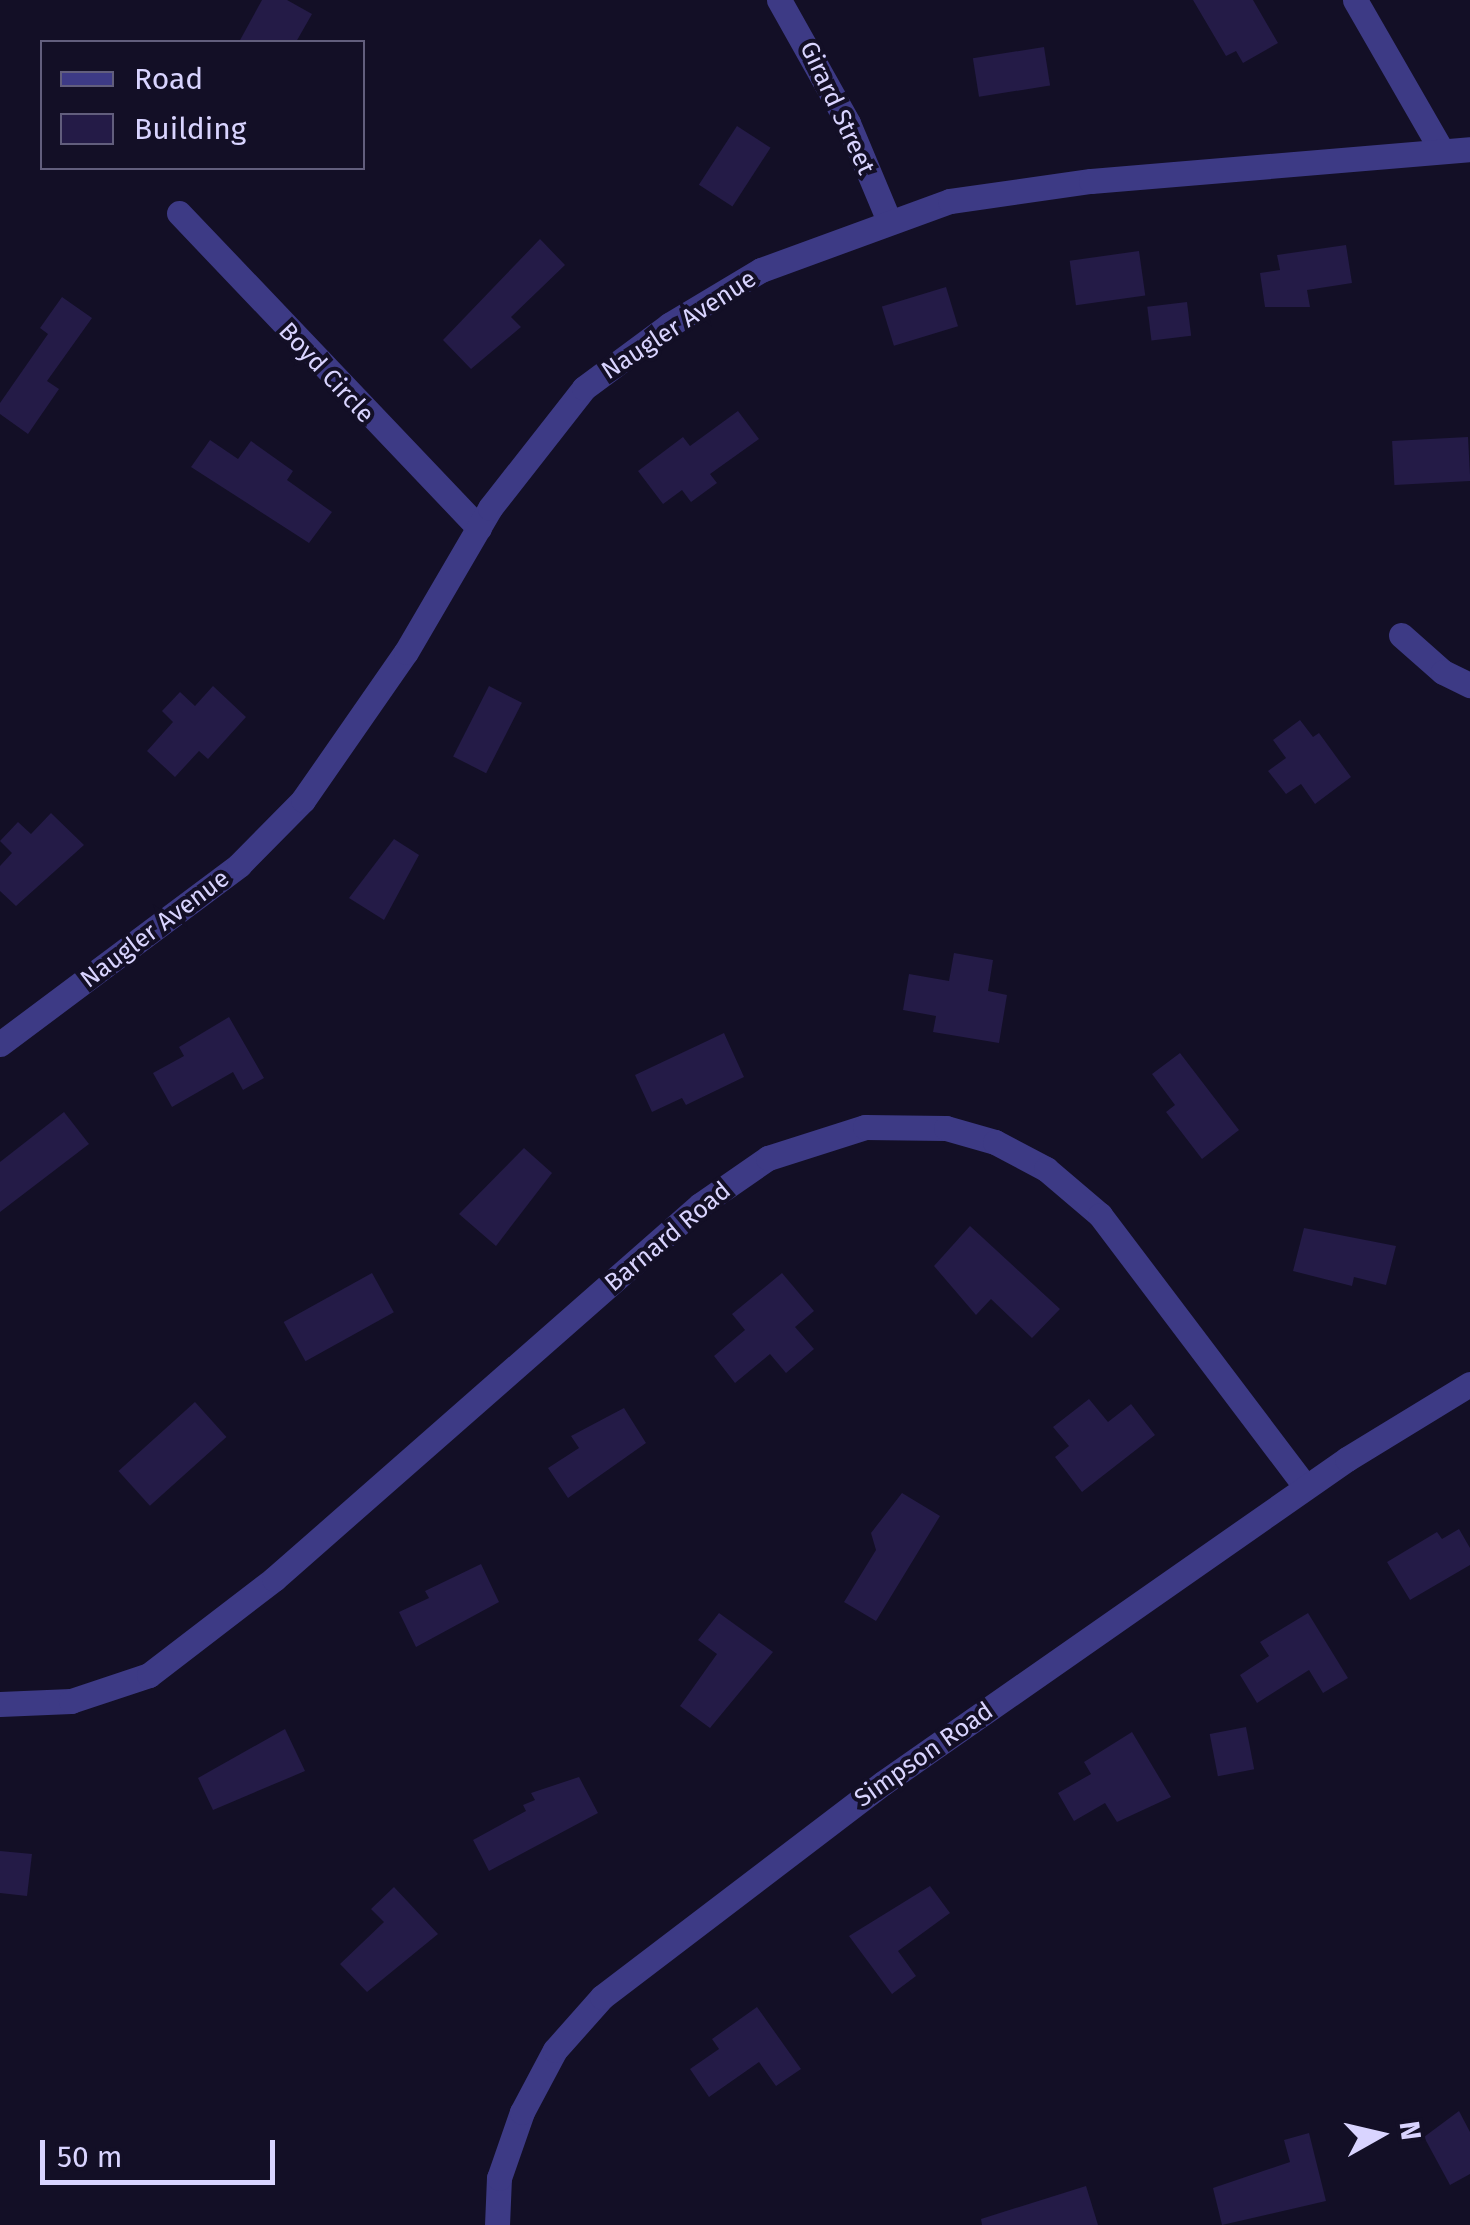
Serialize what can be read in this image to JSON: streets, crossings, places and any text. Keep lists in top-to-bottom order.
{
  "streets": {
    "street": [
      "Girard Street",
      "Naugler Avenue",
      "Boyd Circle",
      "Barnard Road",
      "Simpson Road"
    ]
  },
  "crossings": [
    ["Girard Street", "Naugler Avenue"],
    ["Naugler Avenue", "Boyd Circle"],
    ["Barnard Road", "Simpson Road"]
  ],
  "legend": ["Road", "Building"],
  "scale_bar": "50 m",
  "north": "right"
}
